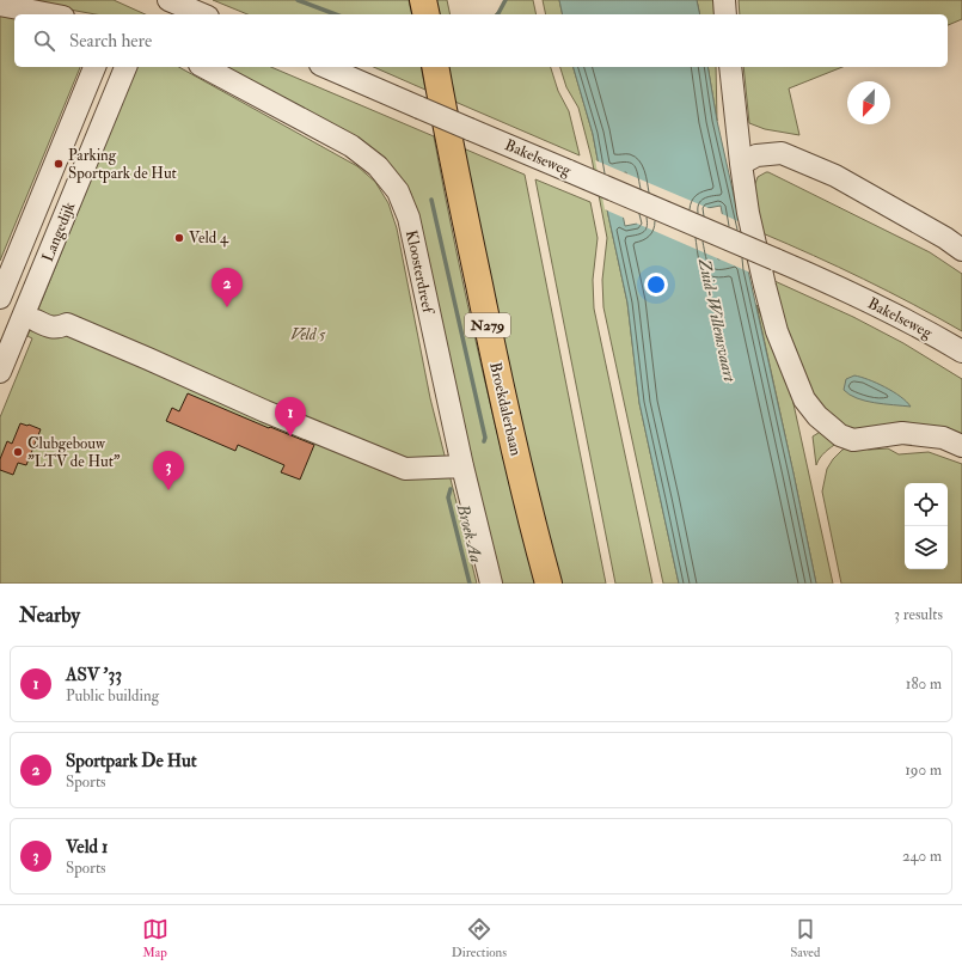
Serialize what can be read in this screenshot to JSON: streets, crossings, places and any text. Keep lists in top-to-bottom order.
{
  "streets": {
    "main road": ["N279", "Broekdalerbaan"],
    "street": ["Bakelseweg", "Langedijk", "Kloosterdreef"]
  },
  "water": ["Zuid-Willemsvaart", "Broek Aa"],
  "parks": ["Veld 5"],
  "places": ["Parking Sportpark de Hut", "Veld 4", "Clubgebouw \"LTV de Hut\""],
  "north": "bottom left",
  "page": {
    "search": "Search here",
    "pins": ["2", "1", "3"],
    "heading": ["Nearby", "3 results"],
    "list": [
      {
        "mark": "1",
        "name": "ASV '33",
        "note": "Public building",
        "value": "180 m"
      },
      {
        "mark": "2",
        "name": "Sportpark De Hut",
        "note": "Sports",
        "value": "190 m"
      },
      {
        "mark": "3",
        "name": "Veld 1",
        "note": "Sports",
        "value": "240 m"
      }
    ],
    "nav": ["Map", "Directions", "Saved"]
  }
}
